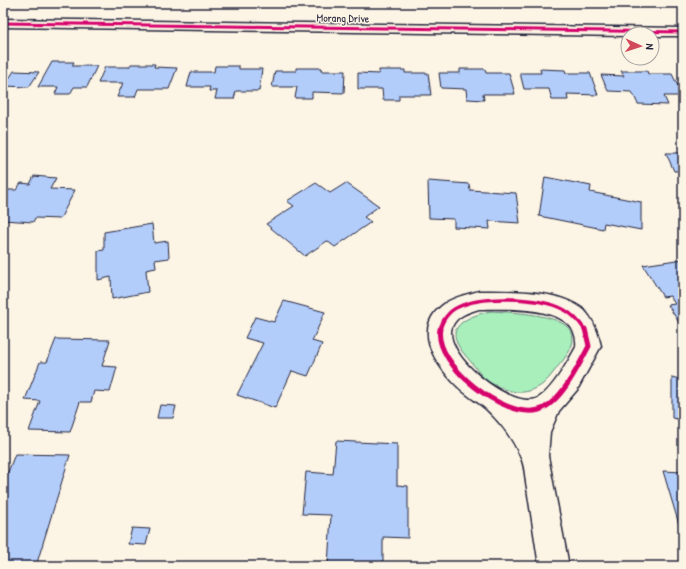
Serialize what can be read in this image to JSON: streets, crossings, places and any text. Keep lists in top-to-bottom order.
{
  "streets": {
    "street": ["Morang Drive"]
  },
  "north": "right"
}
